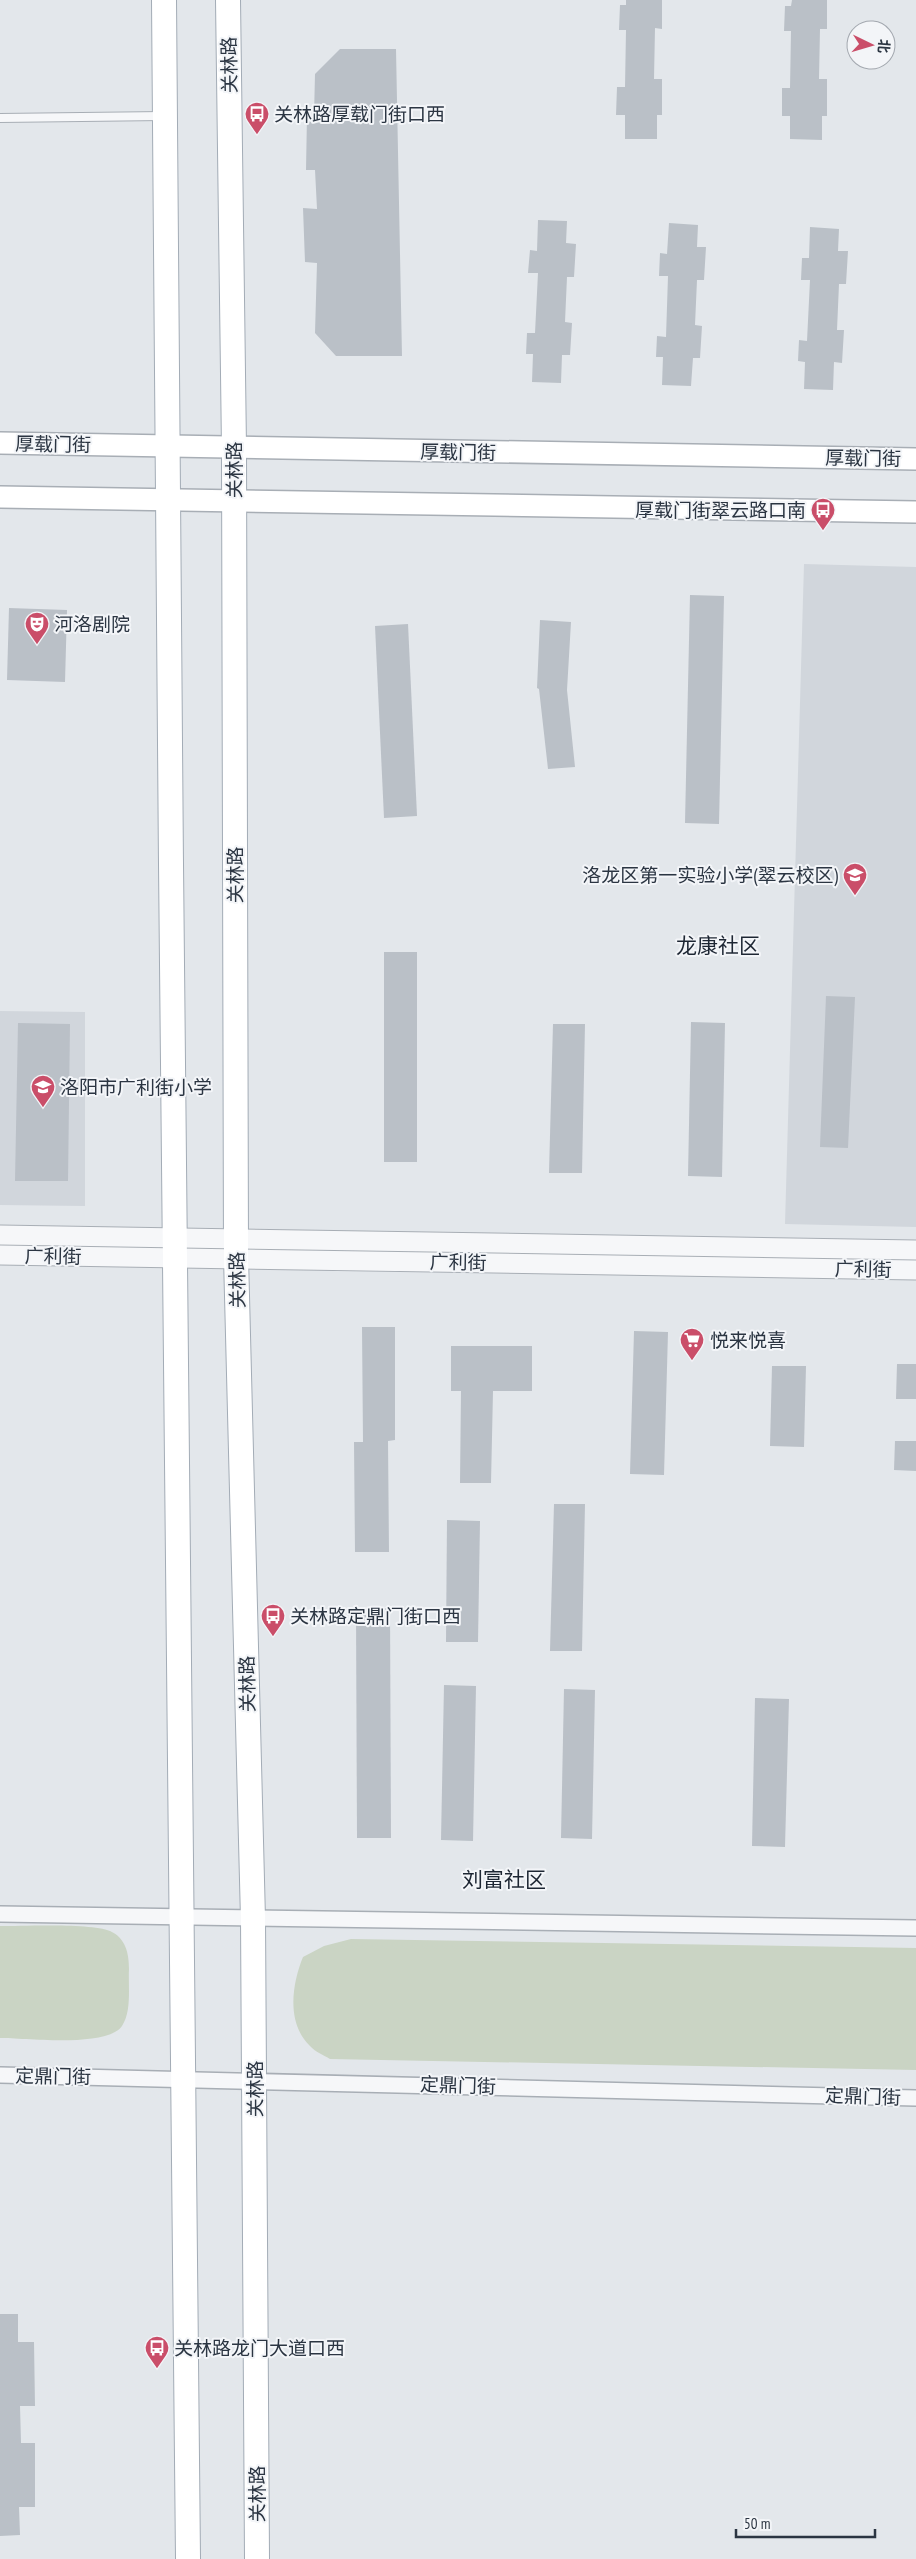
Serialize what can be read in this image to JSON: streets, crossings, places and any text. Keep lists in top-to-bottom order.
{
  "streets": {
    "main road": ["关林路", "厚载门街"],
    "street": ["广利街", "定鼎门街"]
  },
  "crossings": [
    ["关林路", "厚载门街"],
    ["关林路", "广利街"],
    ["关林路", "定鼎门街"]
  ],
  "districts": ["龙康社区", "刘富社区"],
  "places": {
    "bus stop": [
      "关林路厚载门街口西",
      "厚载门街翠云路口南",
      "关林路定鼎门街口西",
      "关林路龙门大道口西"
    ],
    "theatre": ["河洛剧院"],
    "school or university": ["洛龙区第一实验小学(翠云校区)", "洛阳市广利街小学"],
    "supermarket": ["悦来悦喜"]
  },
  "scale_bar": "50 m",
  "north": "right"
}
